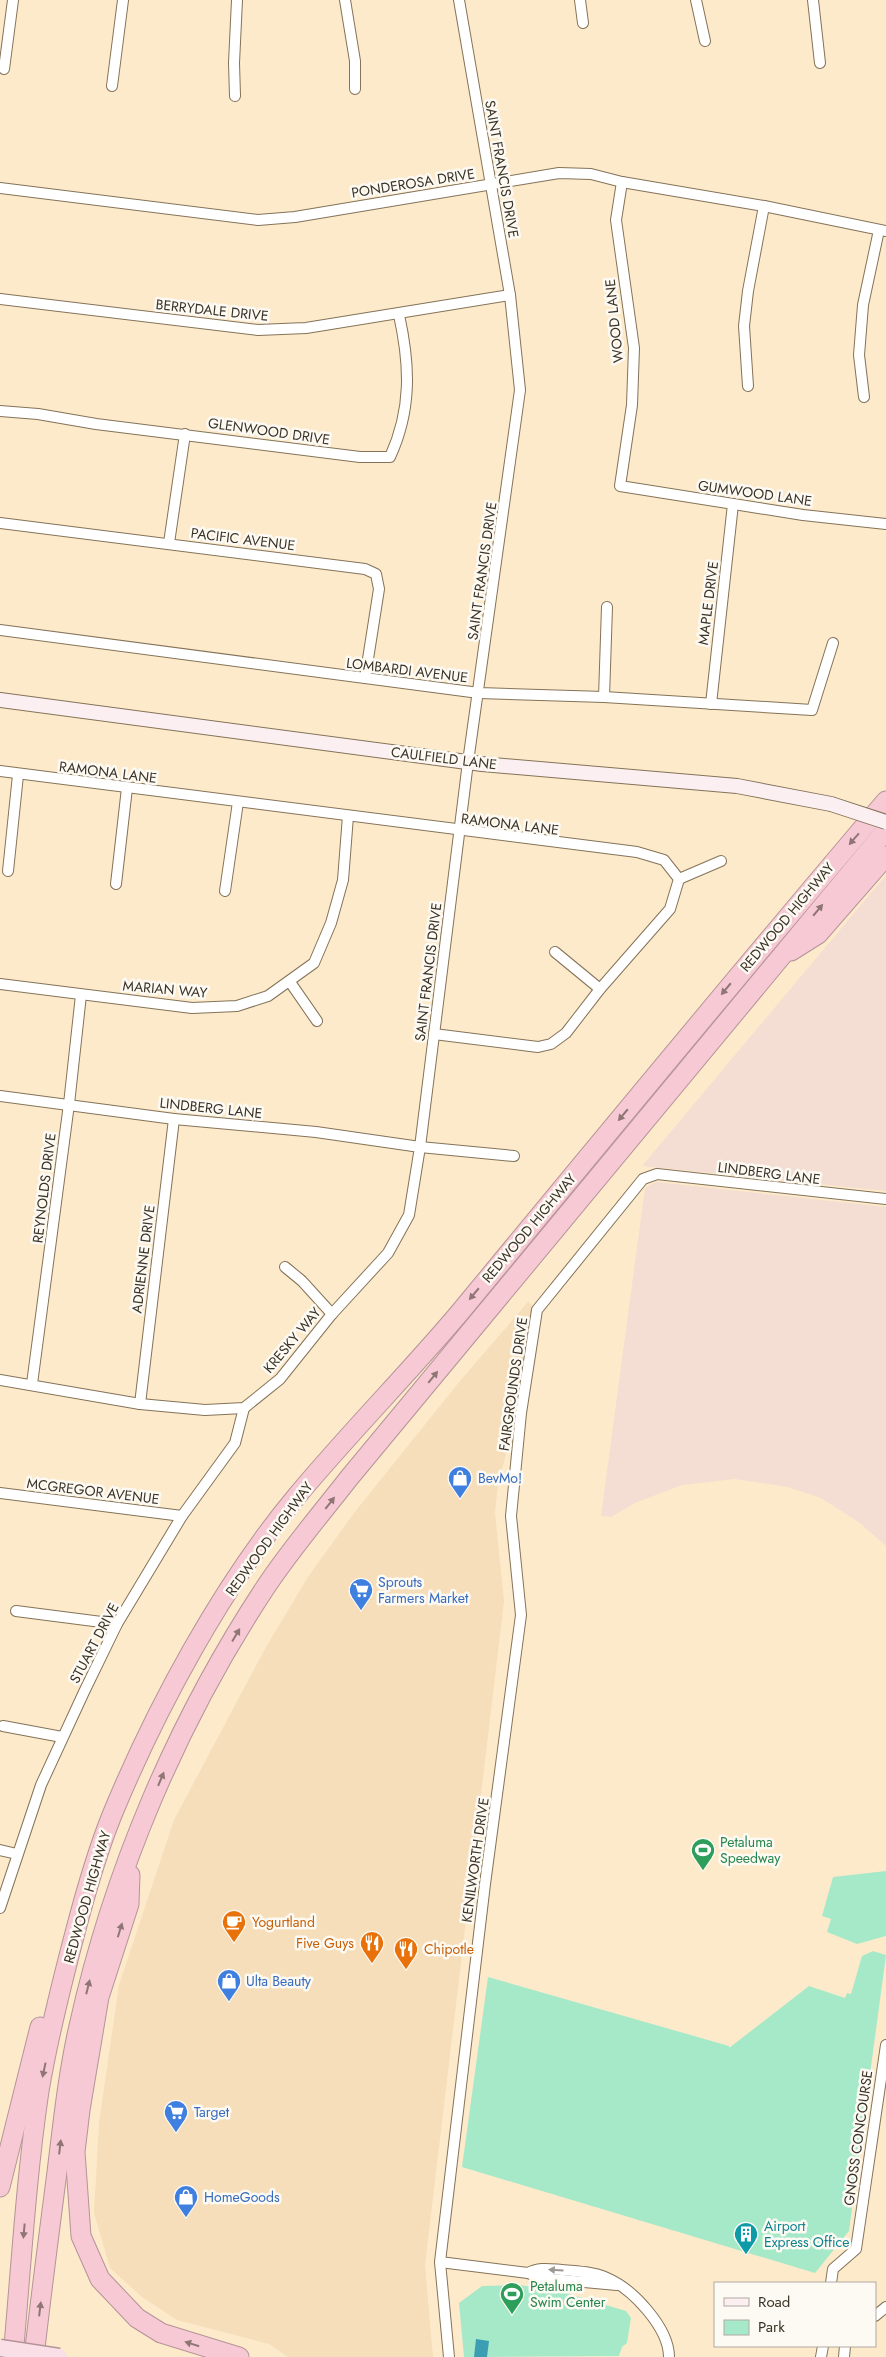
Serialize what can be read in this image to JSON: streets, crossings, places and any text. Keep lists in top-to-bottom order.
{
  "streets": {
    "highway": ["REDWOOD HIGHWAY"],
    "main road": ["CAULFIELD LANE"],
    "street": [
      "SAINT FRANCIS DRIVE",
      "PONDEROSA DRIVE",
      "BERRYDALE DRIVE",
      "WOOD LANE",
      "GLENWOOD DRIVE",
      "GUMWOOD LANE",
      "PACIFIC AVENUE",
      "MAPLE DRIVE",
      "LOMBARDI AVENUE",
      "RAMONA LANE",
      "MARIAN WAY",
      "LINDBERG LANE",
      "REYNOLDS DRIVE",
      "ADRIENNE DRIVE",
      "KRESKY WAY",
      "FAIRGROUNDS DRIVE",
      "MCGREGOR AVENUE",
      "STUART DRIVE",
      "KENILWORTH DRIVE",
      "GNOSS CONCOURSE"
    ]
  },
  "crossings": [
    ["SAINT FRANCIS DRIVE", "PONDEROSA DRIVE"],
    ["SAINT FRANCIS DRIVE", "BERRYDALE DRIVE"],
    ["SAINT FRANCIS DRIVE", "LOMBARDI AVENUE"],
    ["SAINT FRANCIS DRIVE", "CAULFIELD LANE"],
    ["SAINT FRANCIS DRIVE", "RAMONA LANE"],
    ["SAINT FRANCIS DRIVE", "LINDBERG LANE"],
    ["SAINT FRANCIS DRIVE", "KRESKY WAY"],
    ["PONDEROSA DRIVE", "WOOD LANE"],
    ["BERRYDALE DRIVE", "GLENWOOD DRIVE"],
    ["WOOD LANE", "GUMWOOD LANE"],
    ["GUMWOOD LANE", "MAPLE DRIVE"],
    ["PACIFIC AVENUE", "LOMBARDI AVENUE"],
    ["MAPLE DRIVE", "LOMBARDI AVENUE"],
    ["RAMONA LANE", "MARIAN WAY"],
    ["MARIAN WAY", "REYNOLDS DRIVE"],
    ["LINDBERG LANE", "REYNOLDS DRIVE"],
    ["LINDBERG LANE", "ADRIENNE DRIVE"],
    ["LINDBERG LANE", "KRESKY WAY"],
    ["LINDBERG LANE", "FAIRGROUNDS DRIVE"],
    ["KRESKY WAY", "STUART DRIVE"],
    ["FAIRGROUNDS DRIVE", "KENILWORTH DRIVE"],
    ["MCGREGOR AVENUE", "STUART DRIVE"]
  ],
  "places": {
    "shop": ["BevMo!", "Ulta Beauty", "HomeGoods"],
    "supermarket": ["Sprouts Farmers Market", "Target"],
    "sports": ["Petaluma Speedway", "Petaluma Swim Center"],
    "cafe": ["Yogurtland"],
    "restaurant": ["Five Guys", "Chipotle"],
    "building": ["Airport Express Office"]
  },
  "legend": ["Road", "Park"]
}
